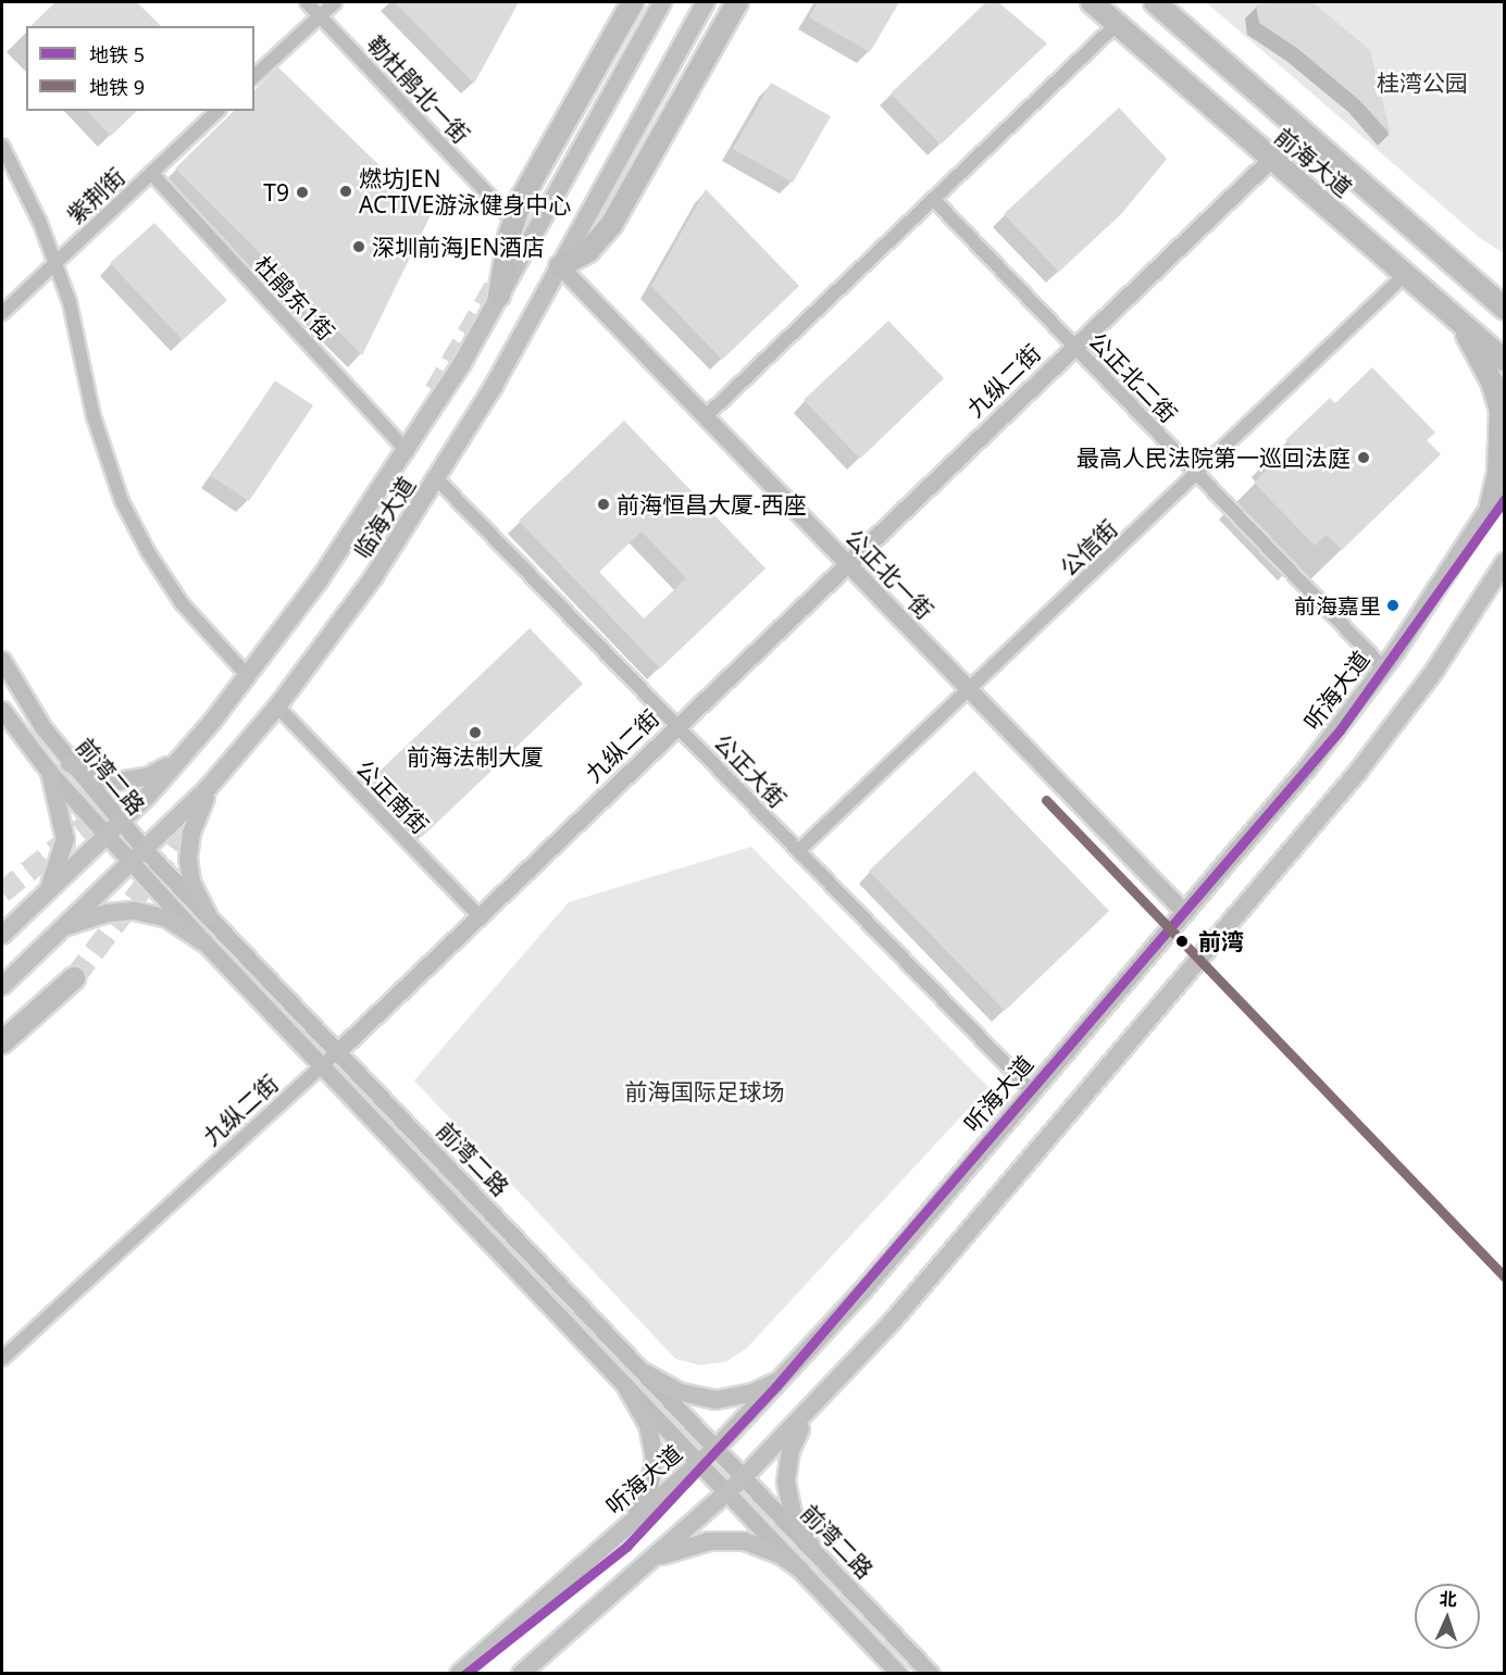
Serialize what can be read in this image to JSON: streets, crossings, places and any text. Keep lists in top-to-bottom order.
{
  "streets": {
    "main road": ["前海大道", "临海大道", "听海大道"],
    "street": [
      "勒杜鹃北一街",
      "紫荆街",
      "杜鹃东1街",
      "公正北二街",
      "九纵二街",
      "公信街",
      "公正北一街",
      "公正大街",
      "前湾二路",
      "公正南街"
    ]
  },
  "crossings": [
    ["前海大道", "九纵二街"],
    ["前海大道", "公信街"],
    ["紫荆街", "杜鹃东1街"],
    ["杜鹃东1街", "临海大道"],
    ["公正北二街", "九纵二街"],
    ["公正北二街", "公信街"],
    ["公正北二街", "听海大道"],
    ["九纵二街", "公正北一街"],
    ["九纵二街", "公正大街"],
    ["九纵二街", "前湾二路"],
    ["九纵二街", "公正南街"],
    ["临海大道", "公正北一街"],
    ["临海大道", "公正大街"],
    ["临海大道", "前湾二路"],
    ["临海大道", "公正南街"],
    ["公信街", "公正北一街"],
    ["公信街", "公正大街"],
    ["公正北一街", "听海大道"],
    ["听海大道", "公正大街"],
    ["听海大道", "前湾二路"]
  ],
  "parks": ["桂湾公园", "前海国际足球场"],
  "places": [
    "燃坊JEN ACTIVE游泳健身中心",
    "T9",
    "深圳前海JEN酒店",
    "最高人民法院第一巡回法庭",
    "前海恒昌大厦-西座",
    "前海嘉里",
    "前海法制大厦",
    "前湾"
  ],
  "lines": ["metro line 5", "metro line 9"],
  "legend": ["地铁 5", "地铁 9"],
  "north": "top"
}
